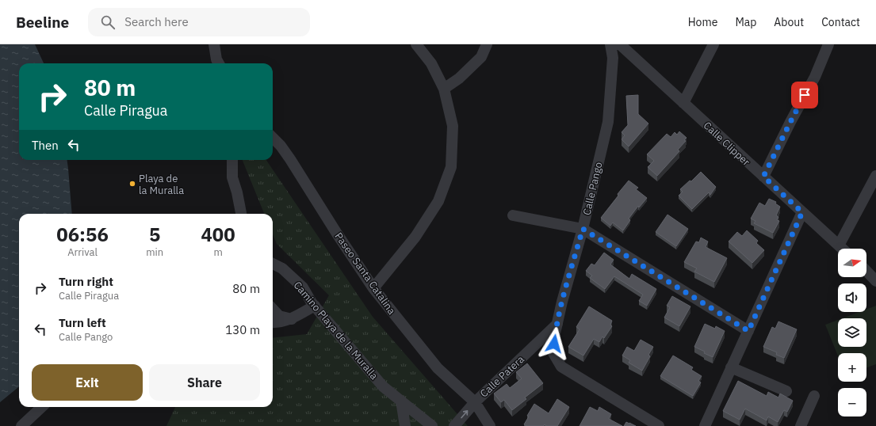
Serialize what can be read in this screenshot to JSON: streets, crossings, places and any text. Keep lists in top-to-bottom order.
{
  "streets": {
    "street": [
      "Calle Clipper",
      "Calle Pango",
      "Paseo Santa Catalina",
      "Camino Playa de la Muralla",
      "Calle Patera"
    ]
  },
  "crossings": [
    ["Calle Pango", "Calle Patera"],
    ["Paseo Santa Catalina", "Calle Patera"]
  ],
  "places": ["Playa de la Muralla"],
  "north": "right",
  "page": {
    "header": "Beeline",
    "search": "Search here",
    "nav": [
      "Home",
      "Map",
      "About",
      "Contact"
    ],
    "turn": ["80 m", "Calle Piragua"],
    "then": "Then",
    "eta": [
      "06:56",
      "Arrival",
      "5",
      "min",
      "400",
      "m"
    ],
    "map_buttons": ["+", "−"],
    "list": [
      {
        "name": "Turn right",
        "note": "Calle Piragua",
        "value": "80 m"
      },
      {
        "name": "Turn left",
        "note": "Calle Pango",
        "value": "130 m"
      }
    ],
    "buttons": ["Exit", "Share"]
  }
}
